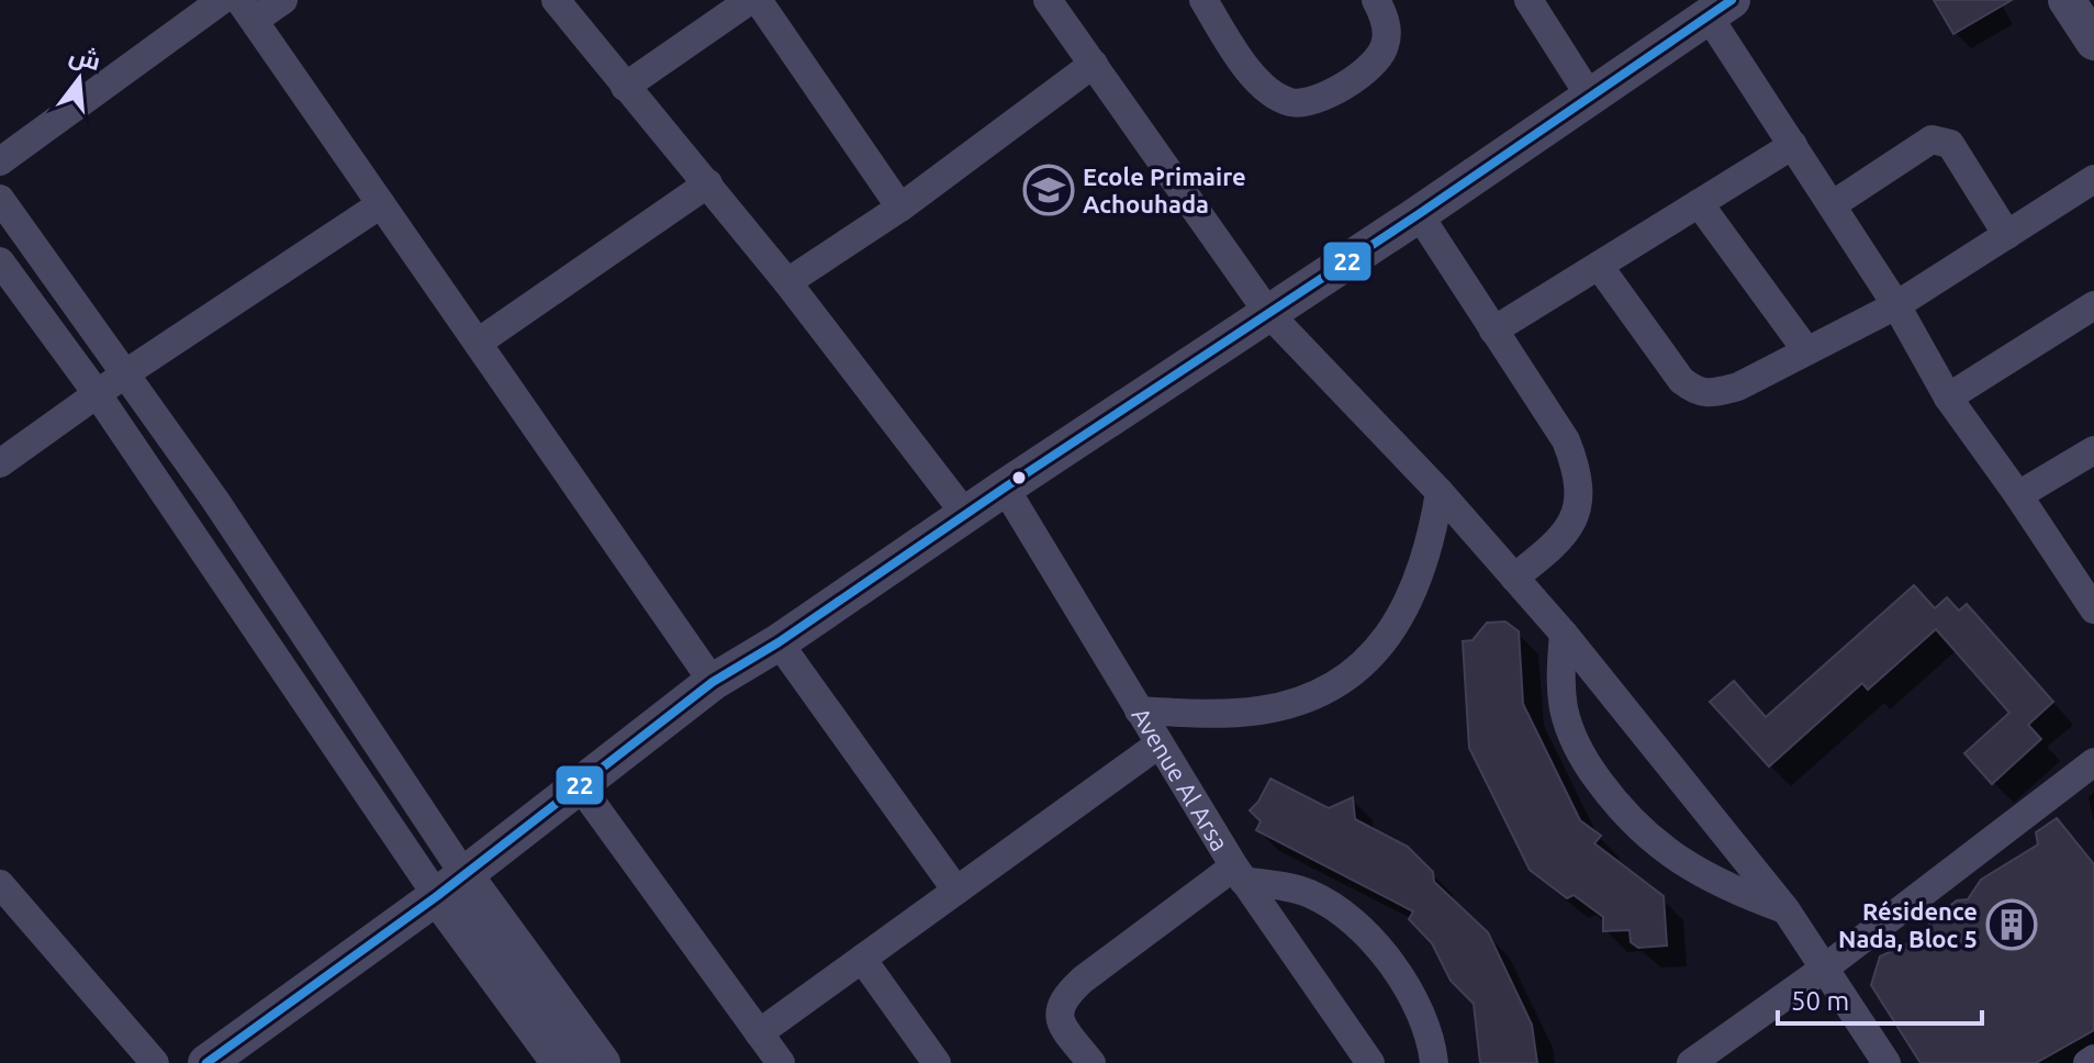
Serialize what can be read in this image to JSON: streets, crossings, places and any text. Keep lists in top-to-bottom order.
{
  "streets": {
    "street": ["Avenue Al Arsa"]
  },
  "places": {
    "school or university": ["Ecole Primaire Achouhada"],
    "building": ["Résidence Nada, Bloc 5"]
  },
  "lines": ["transit line 22"],
  "scale_bar": "50 m",
  "north": "top"
}
